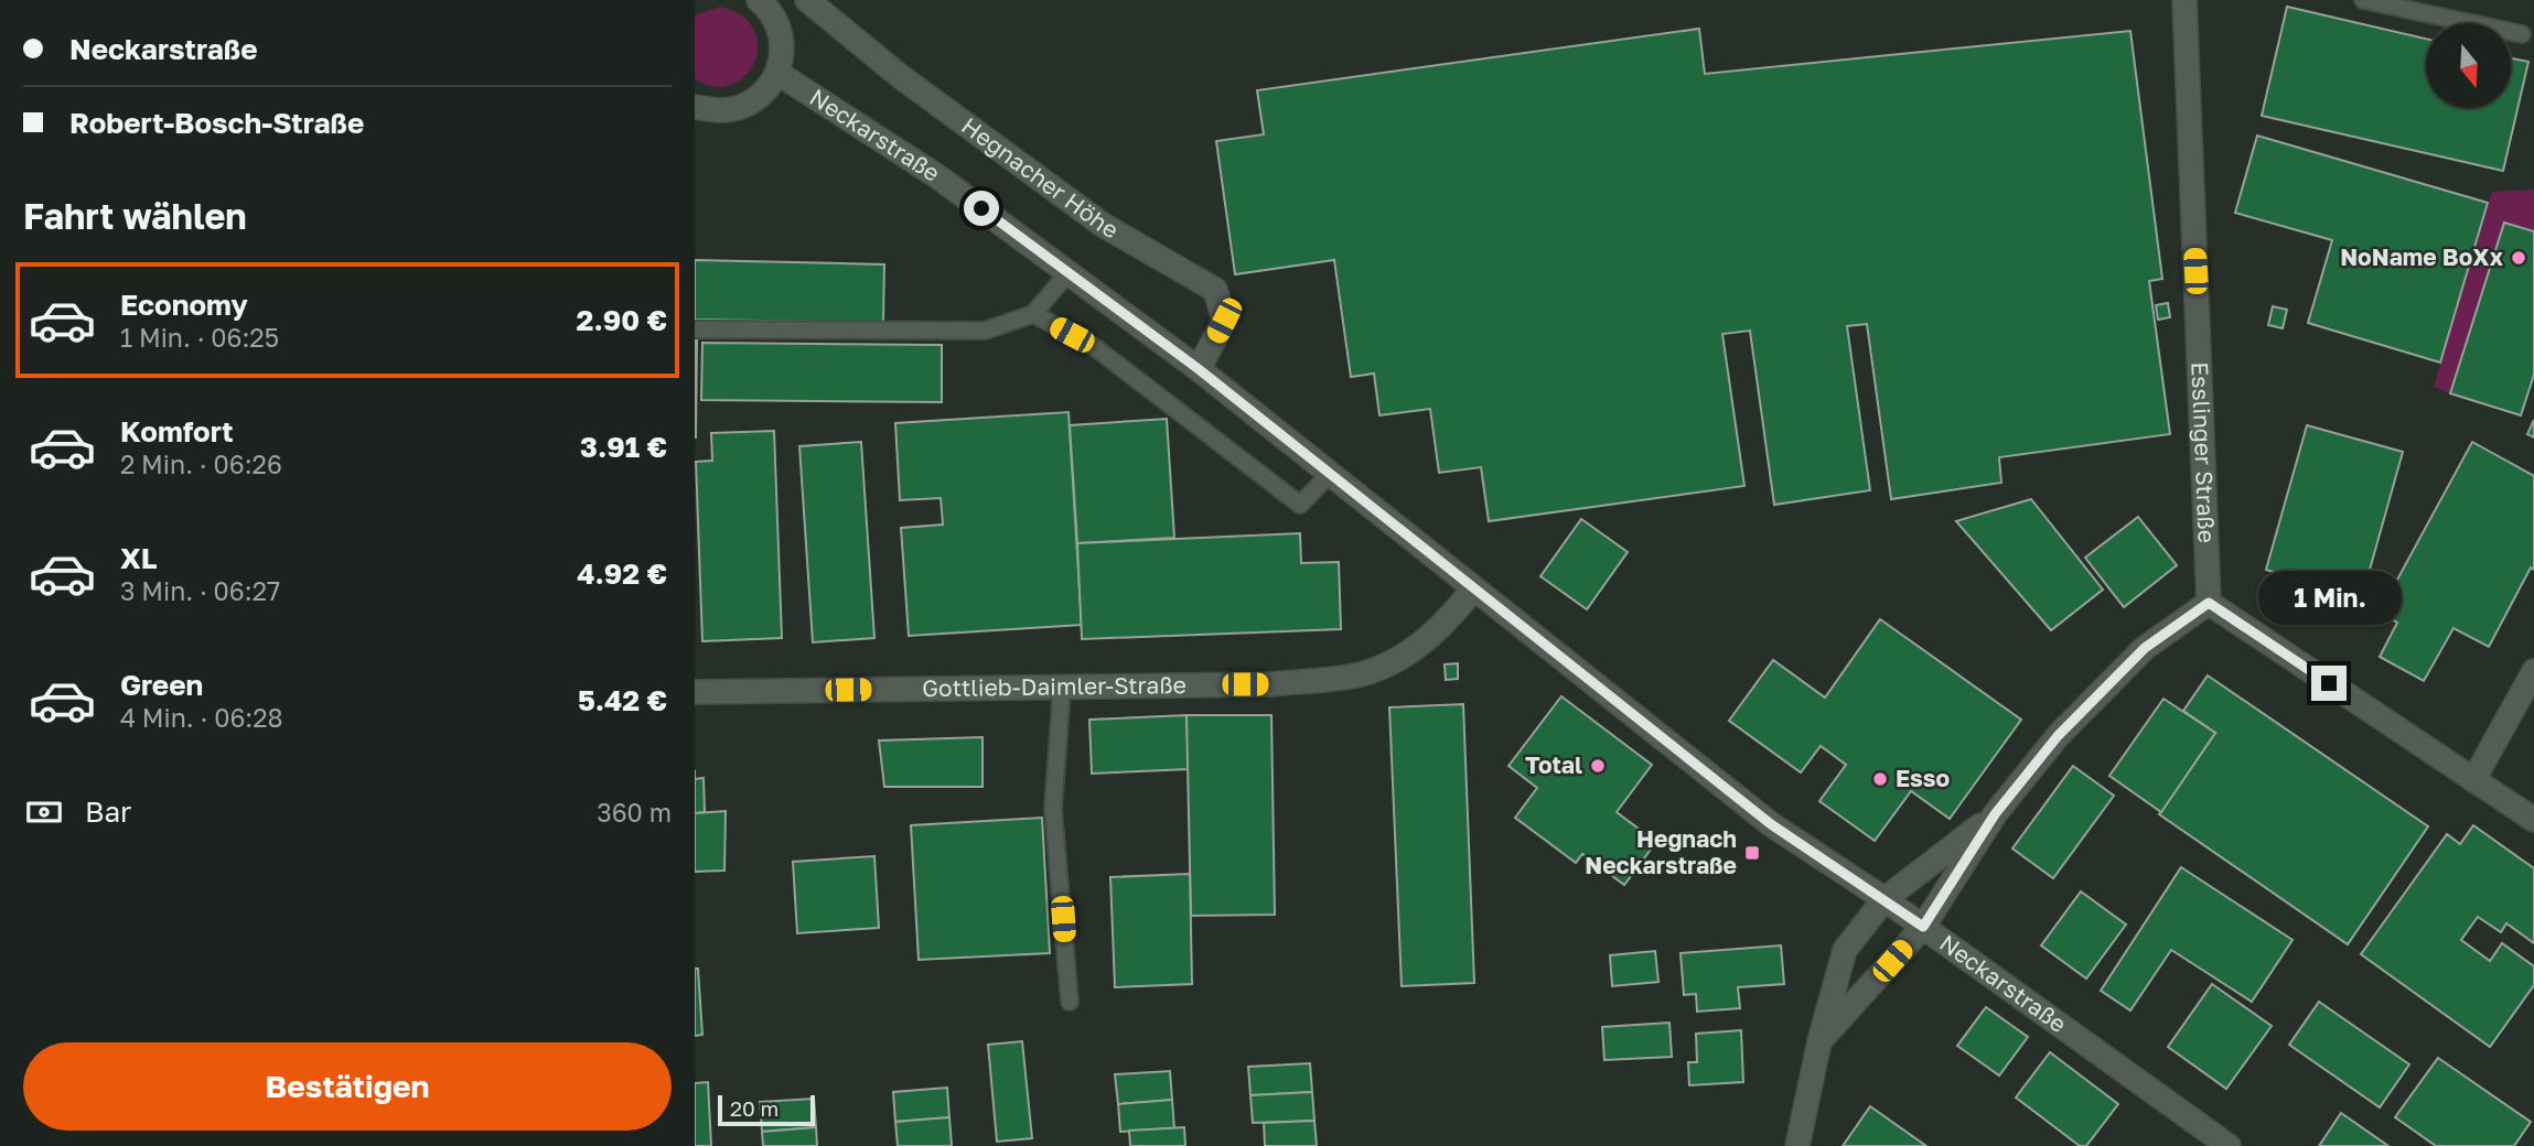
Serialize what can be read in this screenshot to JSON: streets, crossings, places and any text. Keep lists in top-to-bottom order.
{
  "streets": {
    "street": [
      "Neckarstraße",
      "Hegnacher Höhe",
      "Esslinger Straße",
      "Gottlieb-Daimler-Straße"
    ]
  },
  "crossings": [
    ["Neckarstraße", "Hegnacher Höhe"],
    ["Neckarstraße", "Gottlieb-Daimler-Straße"]
  ],
  "places": {
    "other": ["NoName BoXx", "Total", "Esso"],
    "transit": ["Hegnach Neckarstraße"]
  },
  "scale_bar": "20 m",
  "north": "bottom",
  "page": {
    "banner": ["Neckarstraße", "Robert-Bosch-Straße"],
    "heading": "Fahrt wählen",
    "list": [
      {
        "name": "Economy",
        "note": "1 Min. · 06:25",
        "value": "2.90 €"
      },
      {
        "name": "Komfort",
        "note": "2 Min. · 06:26",
        "value": "3.91 €"
      },
      {
        "name": "XL",
        "note": "3 Min. · 06:27",
        "value": "4.92 €"
      },
      {
        "name": "Green",
        "note": "4 Min. · 06:28",
        "value": "5.42 €"
      }
    ],
    "bubble": "1 Min.",
    "pay": ["Bar", "360 m"],
    "buttons": "Bestätigen",
    "scale": "20 m"
  }
}
